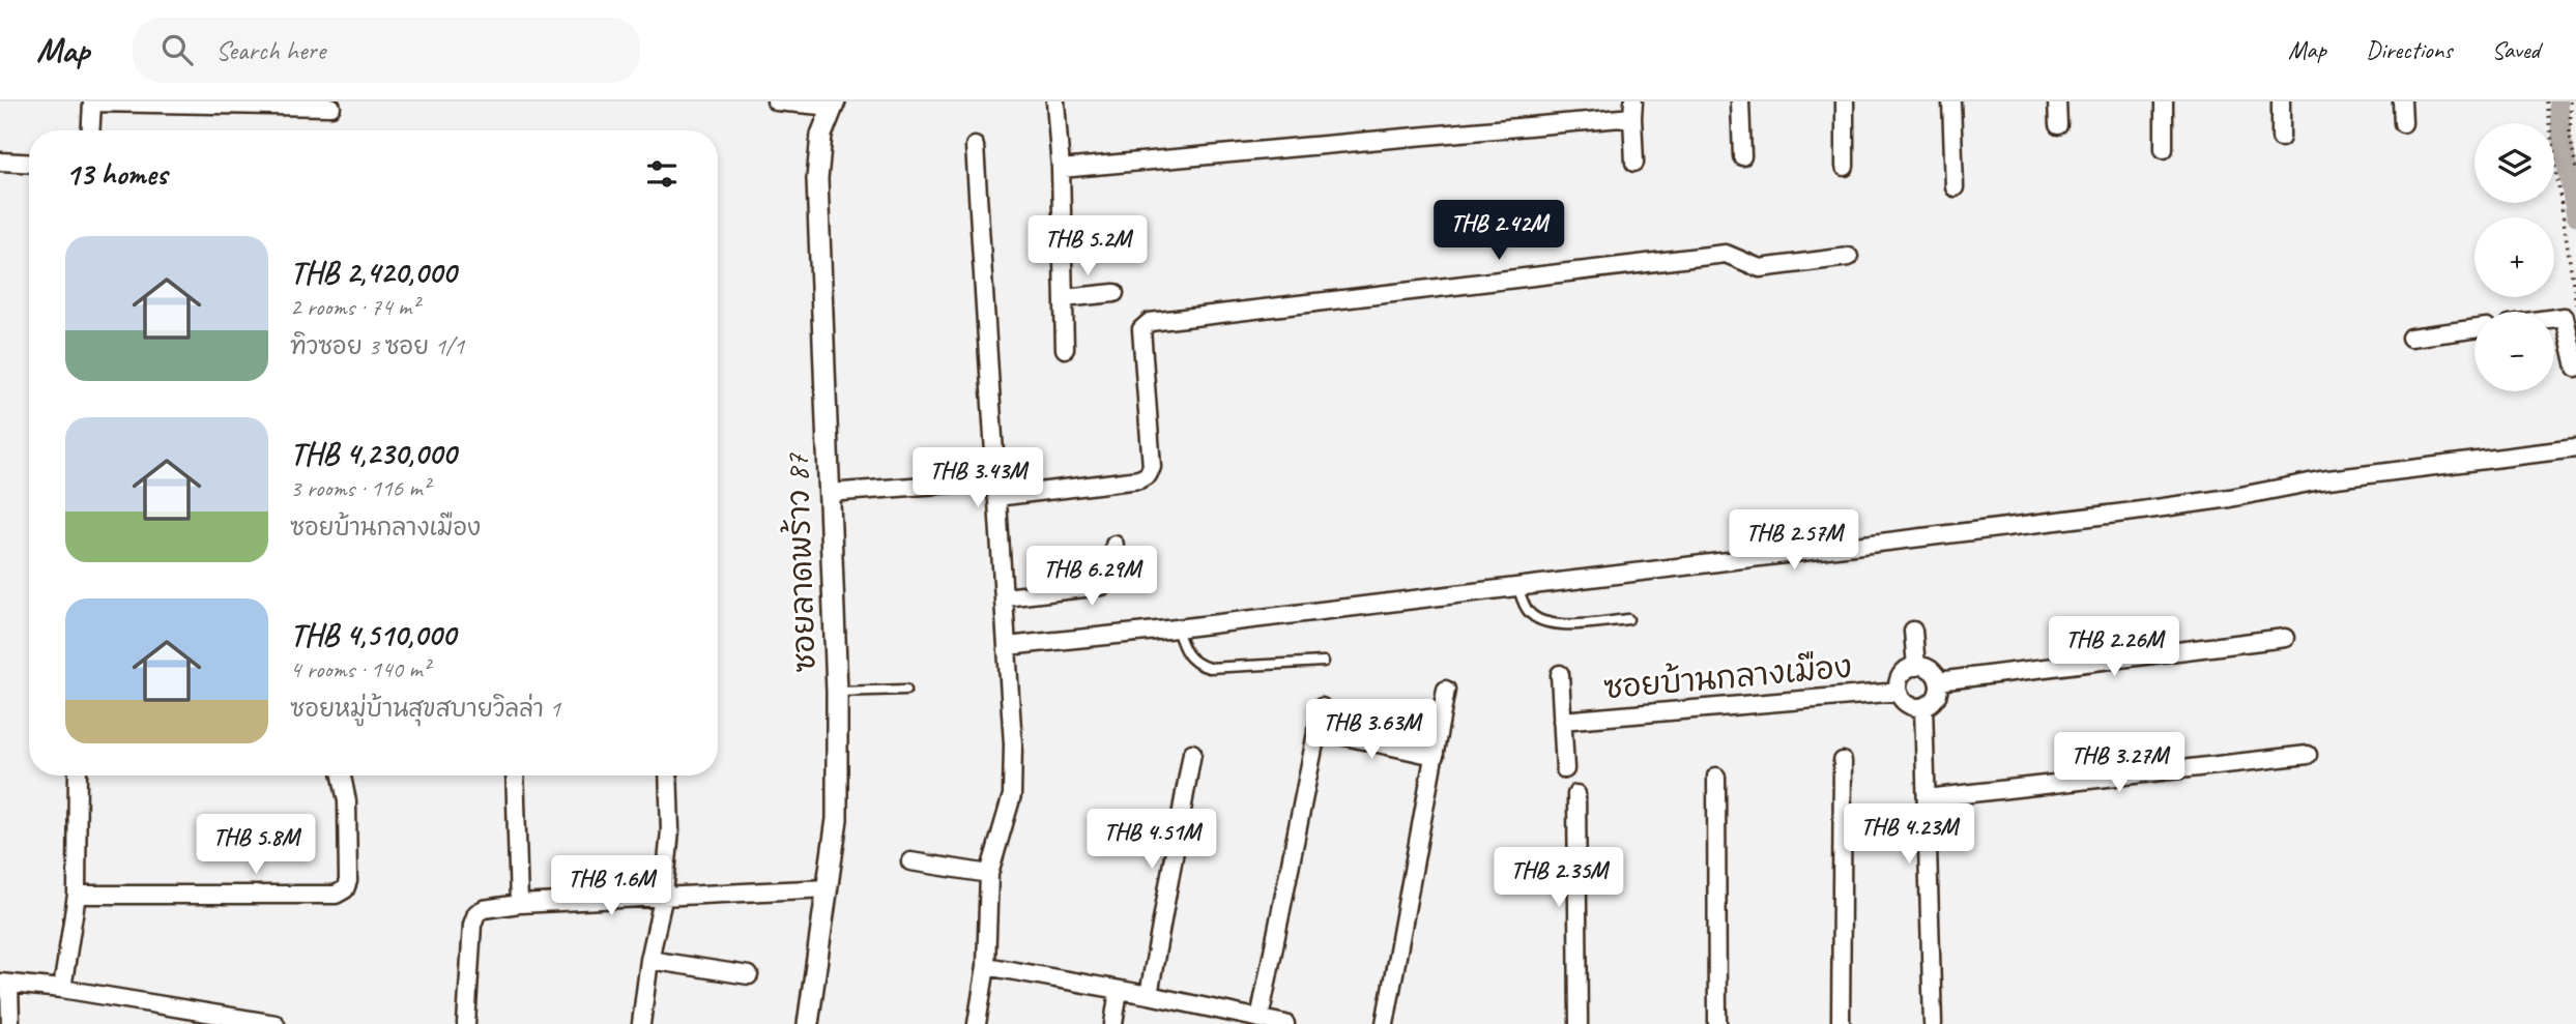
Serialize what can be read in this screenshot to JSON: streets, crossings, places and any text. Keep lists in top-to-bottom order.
{
  "streets": {
    "street": ["ซอยลาดพร้าว 87", "ซอยบ้านกลางเมือง"]
  },
  "page": {
    "header": "Map",
    "search": "Search here",
    "nav": ["Map", "Directions", "Saved"],
    "map_buttons": ["+", "−"],
    "heading": "13 homes",
    "price": [
      "THB 2.42M",
      "THB 5.2M",
      "THB 3.43M",
      "THB 2.57M",
      "THB 6.29M",
      "THB 2.26M",
      "THB 3.63M",
      "THB 3.27M",
      "THB 4.23M",
      "THB 4.51M",
      "THB 5.8M",
      "THB 2.35M",
      "THB 1.6M"
    ],
    "list": [
      {
        "name": "THB 2,420,000",
        "note": "2 rooms · 74 m² · ทิวซอย 3 ซอย 1/1"
      },
      {
        "name": "THB 4,230,000",
        "note": "3 rooms · 116 m² · ซอยบ้านกลางเมือง"
      },
      {
        "name": "THB 4,510,000",
        "note": "4 rooms · 140 m² · ซอยหมู่บ้านสุขสบายวิลล่า 1"
      }
    ]
  }
}
